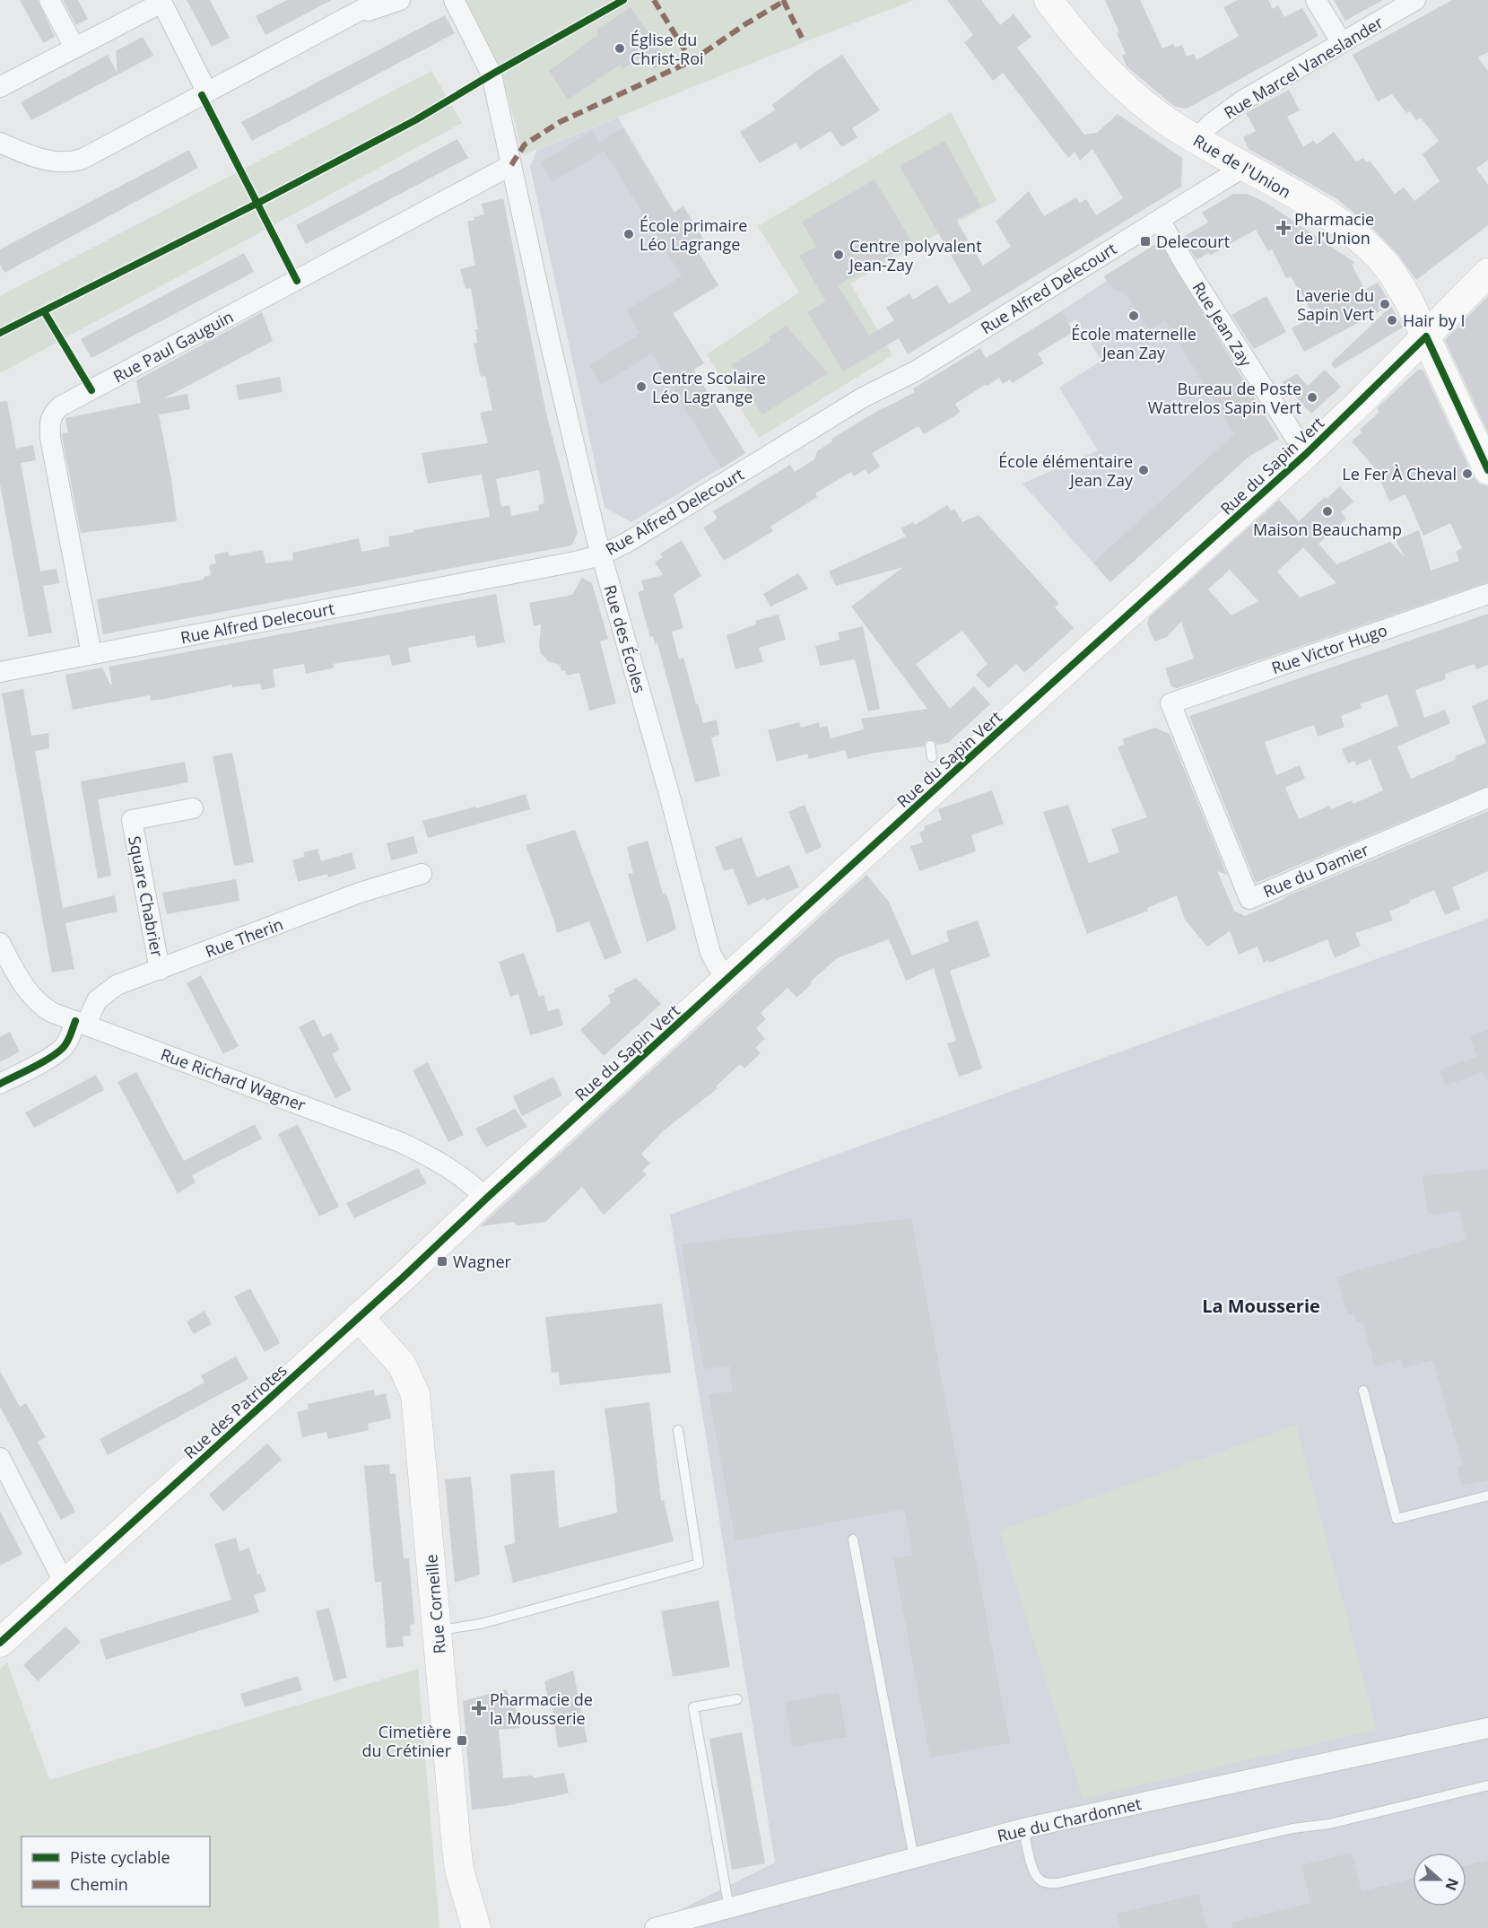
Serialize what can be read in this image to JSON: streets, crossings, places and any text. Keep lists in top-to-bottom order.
{
  "streets": {
    "street": [
      "Rue Marcel Vaneslander",
      "Rue de l'Union",
      "Rue Alfred Delecourt",
      "Rue Jean Zay",
      "Rue Paul Gauguin",
      "Rue du Sapin Vert",
      "Rue des Écoles",
      "Rue Victor Hugo",
      "Rue du Damier",
      "Square Chabrier",
      "Rue Therin",
      "Rue Richard Wagner",
      "Rue des Patriotes",
      "Rue Corneille",
      "Rue du Chardonnet"
    ]
  },
  "crossings": [
    ["Rue Marcel Vaneslander", "Rue de l'Union"],
    ["Rue de l'Union", "Rue Alfred Delecourt"],
    ["Rue de l'Union", "Rue du Sapin Vert"],
    ["Rue Alfred Delecourt", "Rue Jean Zay"],
    ["Rue Alfred Delecourt", "Rue Paul Gauguin"],
    ["Rue Alfred Delecourt", "Rue des Écoles"],
    ["Rue Jean Zay", "Rue du Sapin Vert"],
    ["Rue Paul Gauguin", "Rue des Écoles"],
    ["Rue du Sapin Vert", "Rue des Écoles"],
    ["Rue du Sapin Vert", "Rue Richard Wagner"],
    ["Rue du Sapin Vert", "Rue des Patriotes"],
    ["Rue Victor Hugo", "Rue du Damier"],
    ["Square Chabrier", "Rue Therin"],
    ["Rue Therin", "Rue Richard Wagner"],
    ["Rue Richard Wagner", "Rue des Patriotes"],
    ["Rue des Patriotes", "Rue Corneille"]
  ],
  "districts": ["La Mousserie"],
  "places": {
    "other": [
      "Église du Christ-Roi",
      "École primaire Léo Lagrange",
      "Centre polyvalent Jean-Zay",
      "Laverie du Sapin Vert",
      "École maternelle Jean Zay",
      "Hair by I",
      "Centre Scolaire Léo Lagrange",
      "Bureau de Poste Wattrelos Sapin Vert",
      "École élémentaire Jean Zay",
      "Le Fer À Cheval",
      "Maison Beauchamp"
    ],
    "health": ["Pharmacie de l'Union", "Pharmacie de la Mousserie"],
    "transit": ["Delecourt", "Wagner", "Cimetière du Crétinier"]
  },
  "legend": ["Piste cyclable", "Chemin"],
  "north": "right"
}
